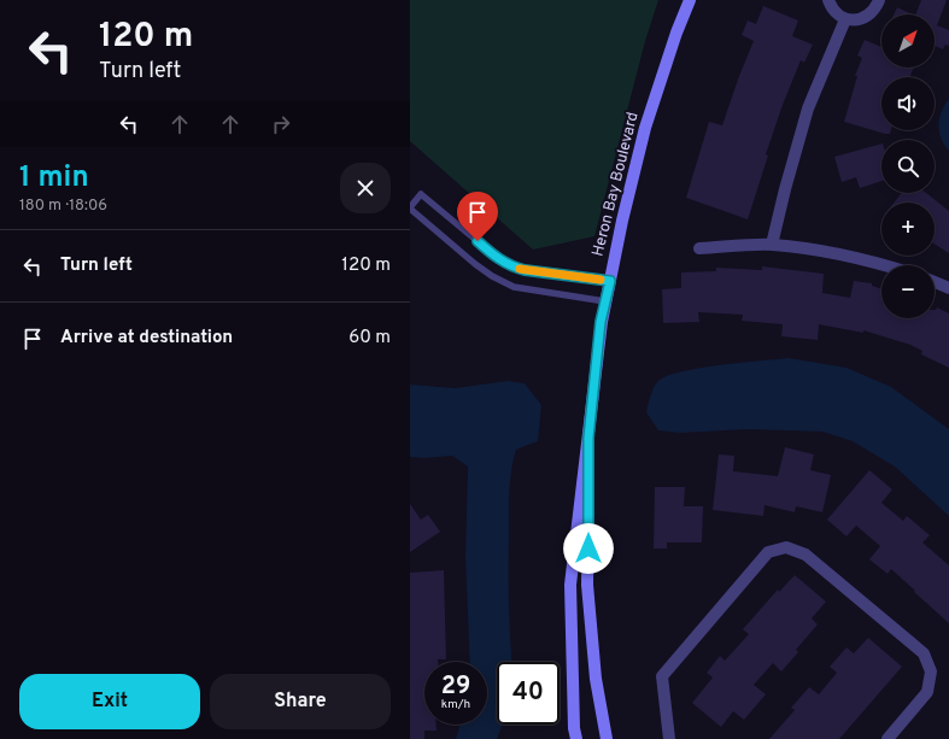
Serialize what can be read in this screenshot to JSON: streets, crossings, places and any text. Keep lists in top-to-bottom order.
{
  "streets": {
    "street": ["Heron Bay Boulevard"]
  },
  "north": "top right",
  "page": {
    "turn": ["120 m", "Turn left"],
    "map_buttons": ["+", "−"],
    "heading": ["1 min", "180 m · 18:06"],
    "list": [
      {
        "name": "Turn left",
        "value": "120 m"
      },
      {
        "name": "Arrive at destination",
        "value": "60 m"
      }
    ],
    "speed": "29 km/h",
    "limit": "40",
    "buttons": ["Exit", "Share"]
  }
}
